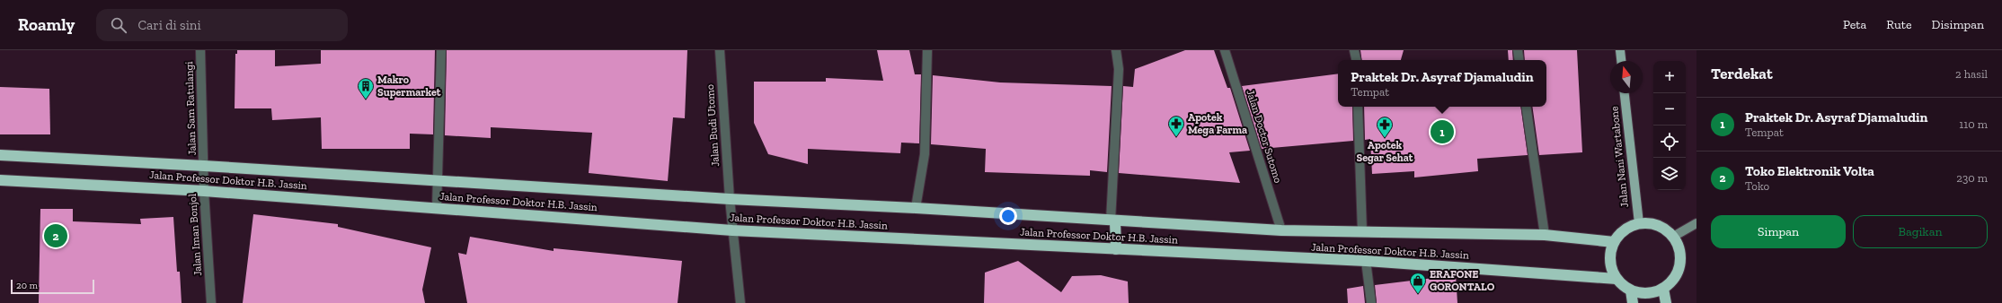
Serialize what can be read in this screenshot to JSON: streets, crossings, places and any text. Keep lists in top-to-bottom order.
{
  "streets": {
    "highway": ["Jalan Professor Doktor H.B. Jassin"],
    "main road": ["Jalan Nani Wartabone"],
    "street": [
      "Jalan Sam Ratulangi",
      "Jalan Budi Utomo",
      "Jalan Doctor Sutomo",
      "Jalan Iman Bonjol"
    ]
  },
  "crossings": [
    ["Jalan Sam Ratulangi", "Jalan Professor Doktor H.B. Jassin"],
    ["Jalan Sam Ratulangi", "Jalan Iman Bonjol"],
    ["Jalan Budi Utomo", "Jalan Professor Doktor H.B. Jassin"],
    ["Jalan Doctor Sutomo", "Jalan Professor Doktor H.B. Jassin"],
    ["Jalan Nani Wartabone", "Jalan Professor Doktor H.B. Jassin"],
    ["Jalan Professor Doktor H.B. Jassin", "Jalan Iman Bonjol"]
  ],
  "places": {
    "building": ["Makro Supermarket"],
    "pharmacy": ["Apotek Mega Farma", "Apotek Segar Sehat"],
    "shop": ["ERAFONE GORONTALO"]
  },
  "scale_bar": "20 m",
  "north": "top",
  "page": {
    "header": "Roamly",
    "search": "Cari di sini",
    "nav": ["Peta", "Rute", "Disimpan"],
    "heading": ["Terdekat", "2 hasil"],
    "popup": ["Praktek Dr. Asyraf Djamaludin", "Tempat"],
    "map_buttons": ["+", "−"],
    "list": [
      {
        "mark": "1",
        "name": "Praktek Dr. Asyraf Djamaludin",
        "note": "Tempat",
        "value": "110 m"
      },
      {
        "mark": "2",
        "name": "Toko Elektronik Volta",
        "note": "Toko",
        "value": "230 m"
      }
    ],
    "pins": ["1", "2"],
    "buttons": ["Simpan", "Bagikan"],
    "scale": "20 m"
  }
}
